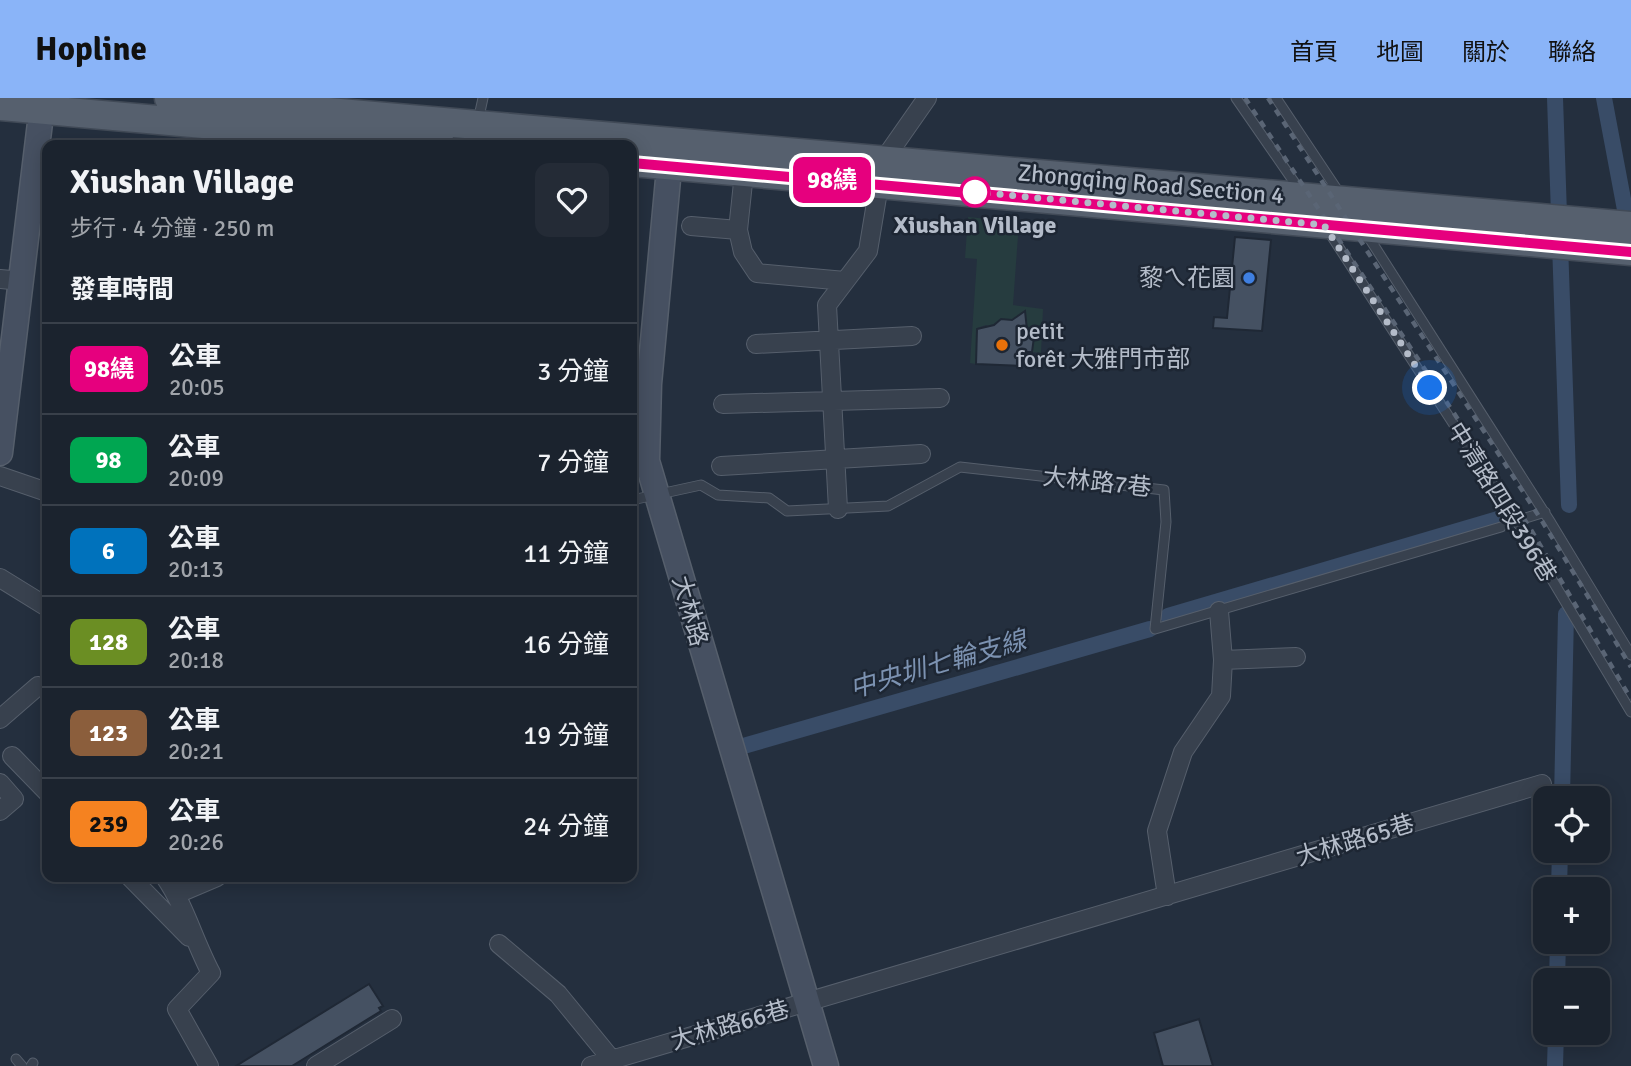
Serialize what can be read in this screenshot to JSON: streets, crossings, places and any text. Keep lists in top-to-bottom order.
{
  "streets": {
    "main road": ["Zhongqing Road Section 4"],
    "street": ["大林路", "大林路65巷", "大林路66巷"],
    "lane": ["大林路7巷", "中清路四段396巷"]
  },
  "crossings": [
    ["Zhongqing Road Section 4", "中清路四段396巷"],
    ["Zhongqing Road Section 4", "大林路"],
    ["大林路7巷", "大林路"],
    ["大林路", "大林路65巷"],
    ["大林路", "大林路66巷"],
    ["大林路65巷", "大林路66巷"]
  ],
  "water": ["中央圳七輪支線"],
  "places": ["Xiushan Village", "黎ㄟ花園", "petit forêt 大雅門市部"],
  "lines": ["bus line 98繞"],
  "page": {
    "header": "Hopline",
    "nav": [
      "首頁",
      "地圖",
      "關於",
      "聯絡"
    ],
    "on_map": "98繞",
    "heading": [
      ["Xiushan Village", "步行 · 4 分鐘 · 250 m"],
      "發車時間"
    ],
    "list": [
      {
        "mark": "98繞",
        "name": "公車",
        "note": "20:05",
        "value": "3 分鐘"
      },
      {
        "mark": "98",
        "name": "公車",
        "note": "20:09",
        "value": "7 分鐘"
      },
      {
        "mark": "6",
        "name": "公車",
        "note": "20:13",
        "value": "11 分鐘"
      },
      {
        "mark": "128",
        "name": "公車",
        "note": "20:18",
        "value": "16 分鐘"
      },
      {
        "mark": "123",
        "name": "公車",
        "note": "20:21",
        "value": "19 分鐘"
      },
      {
        "mark": "239",
        "name": "公車",
        "note": "20:26",
        "value": "24 分鐘"
      }
    ],
    "map_buttons": ["+", "−"]
  }
}
